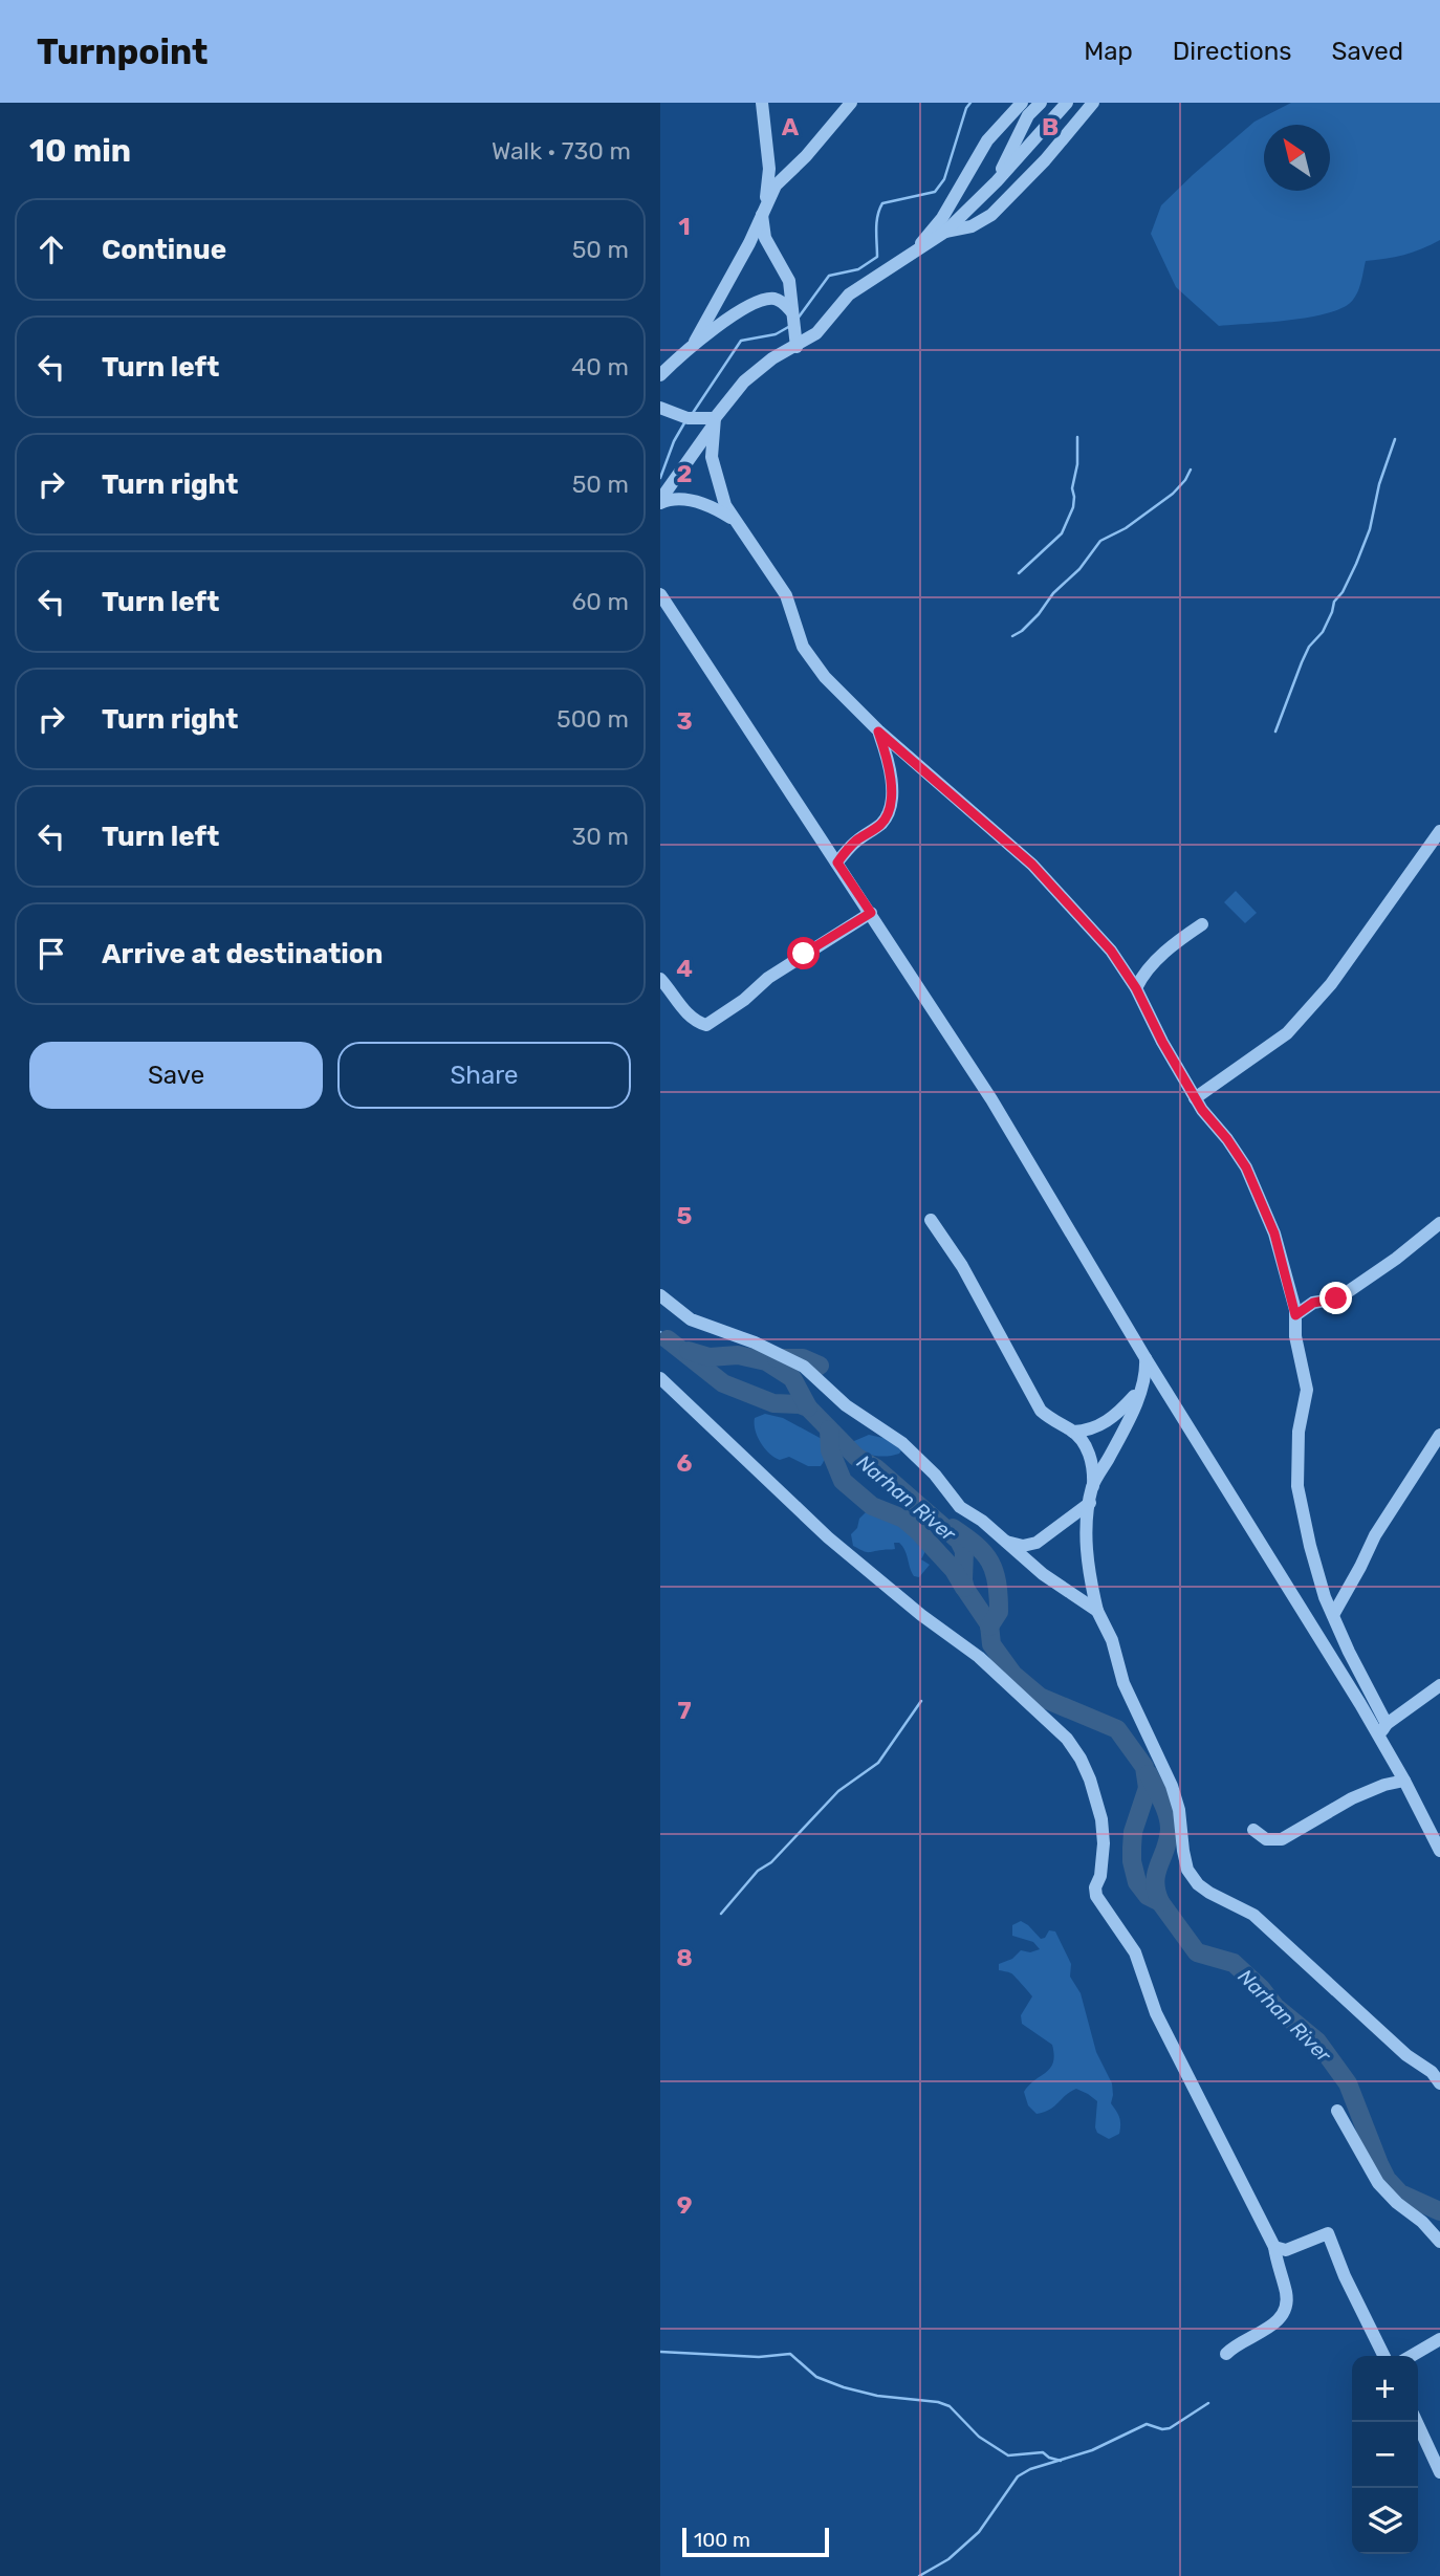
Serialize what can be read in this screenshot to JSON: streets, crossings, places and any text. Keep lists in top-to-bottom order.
{
  "water": ["Narhan River"],
  "scale_bar": "100 m",
  "north": "top left",
  "page": {
    "header": "Turnpoint",
    "nav": ["Map", "Directions", "Saved"],
    "heading": ["10 min", "Walk · 730 m"],
    "list": [
      ["Continue", "50 m"],
      ["Turn left", "40 m"],
      ["Turn right", "50 m"],
      ["Turn left", "60 m"],
      ["Turn right", "500 m"],
      ["Turn left", "30 m"],
      "Arrive at destination"
    ],
    "buttons": ["Save", "Share"],
    "map_buttons": ["+", "−"],
    "scale": "100 m"
  },
  "grid": {
    "columns": ["A", "B"],
    "rows": [
      "1",
      "2",
      "3",
      "4",
      "5",
      "6",
      "7",
      "8",
      "9"
    ]
  }
}
